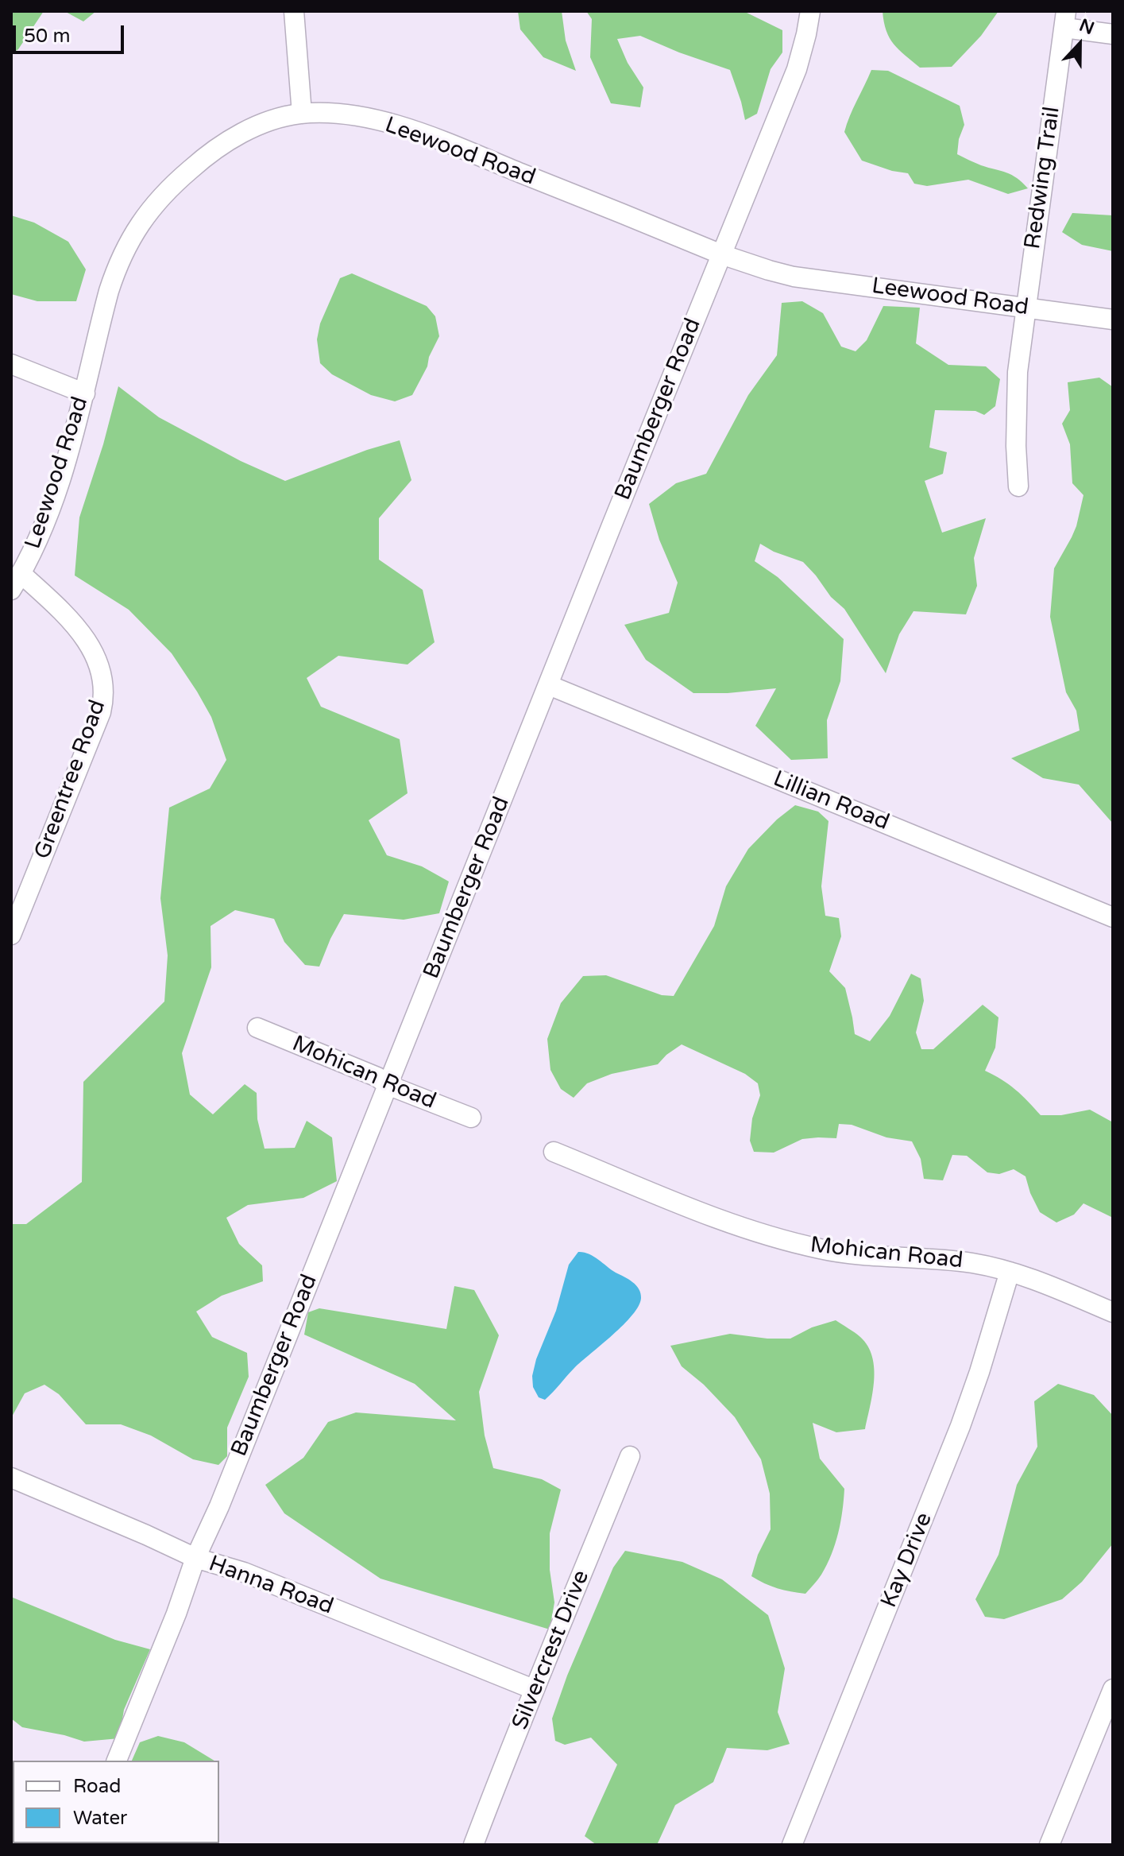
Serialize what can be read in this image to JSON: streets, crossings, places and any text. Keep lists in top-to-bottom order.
{
  "streets": {
    "street": [
      "Leewood Road",
      "Redwing Trail",
      "Baumberger Road",
      "Greentree Road",
      "Lillian Road",
      "Mohican Road",
      "Kay Drive",
      "Hanna Road",
      "Silvercrest Drive"
    ]
  },
  "crossings": [
    ["Leewood Road", "Redwing Trail"],
    ["Leewood Road", "Baumberger Road"],
    ["Leewood Road", "Greentree Road"],
    ["Baumberger Road", "Lillian Road"],
    ["Baumberger Road", "Mohican Road"],
    ["Baumberger Road", "Hanna Road"],
    ["Mohican Road", "Kay Drive"],
    ["Hanna Road", "Silvercrest Drive"]
  ],
  "legend": ["Road", "Water"],
  "scale_bar": "50 m",
  "north": "top"
}
